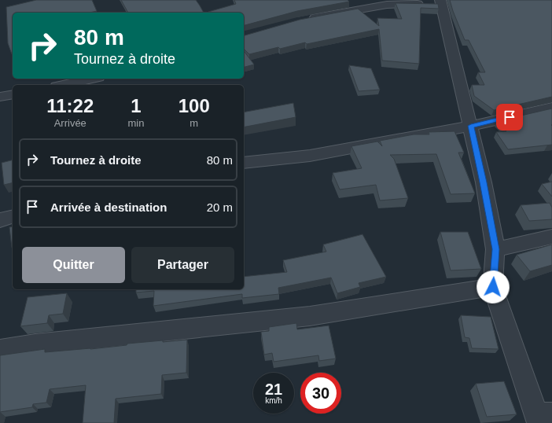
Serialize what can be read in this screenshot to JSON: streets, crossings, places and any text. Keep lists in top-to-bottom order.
{
  "page": {
    "turn": ["80 m", "Tournez à droite"],
    "eta": [
      "11:22",
      "Arrivée",
      "1",
      "min",
      "100",
      "m"
    ],
    "list": [
      {
        "name": "Tournez à droite",
        "value": "80 m"
      },
      {
        "name": "Arrivée à destination",
        "value": "20 m"
      }
    ],
    "buttons": ["Quitter", "Partager"],
    "speed": "21 km/h",
    "limit": "30"
  }
}
